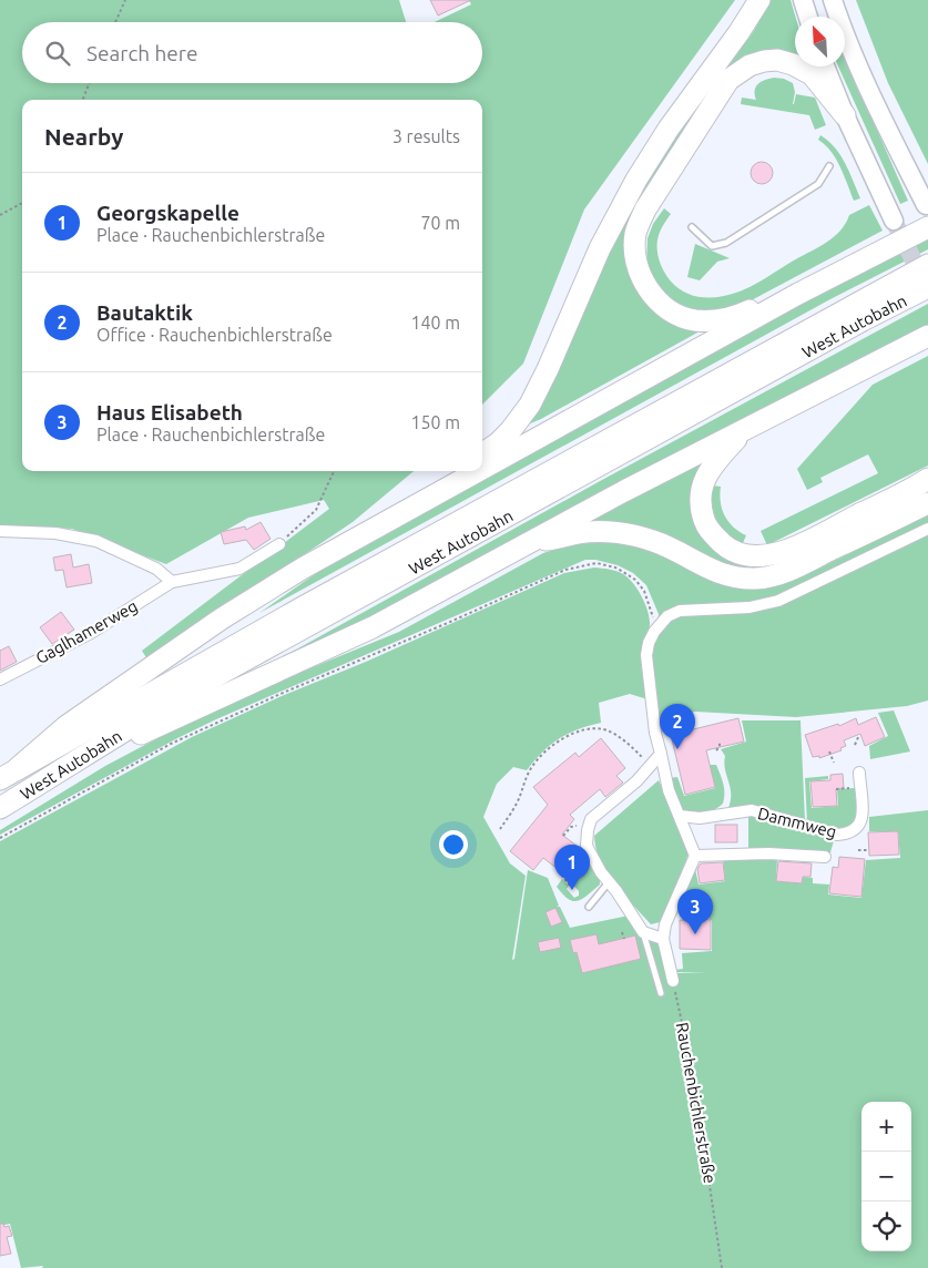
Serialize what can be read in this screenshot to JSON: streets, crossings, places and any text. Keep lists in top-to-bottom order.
{
  "streets": {
    "highway": ["West Autobahn"],
    "street": ["Gaglhamerweg", "Dammweg"],
    "path": ["Rauchenbichlerstraße"]
  },
  "north": "top left",
  "page": {
    "search": "Search here",
    "heading": ["Nearby", "3 results"],
    "list": [
      {
        "mark": "1",
        "name": "Georgskapelle",
        "note": "Place · Rauchenbichlerstraße",
        "value": "70 m"
      },
      {
        "mark": "2",
        "name": "Bautaktik",
        "note": "Office · Rauchenbichlerstraße",
        "value": "140 m"
      },
      {
        "mark": "3",
        "name": "Haus Elisabeth",
        "note": "Place · Rauchenbichlerstraße",
        "value": "150 m"
      }
    ],
    "pins": ["2", "1", "3"],
    "map_buttons": ["+", "−"]
  }
}
